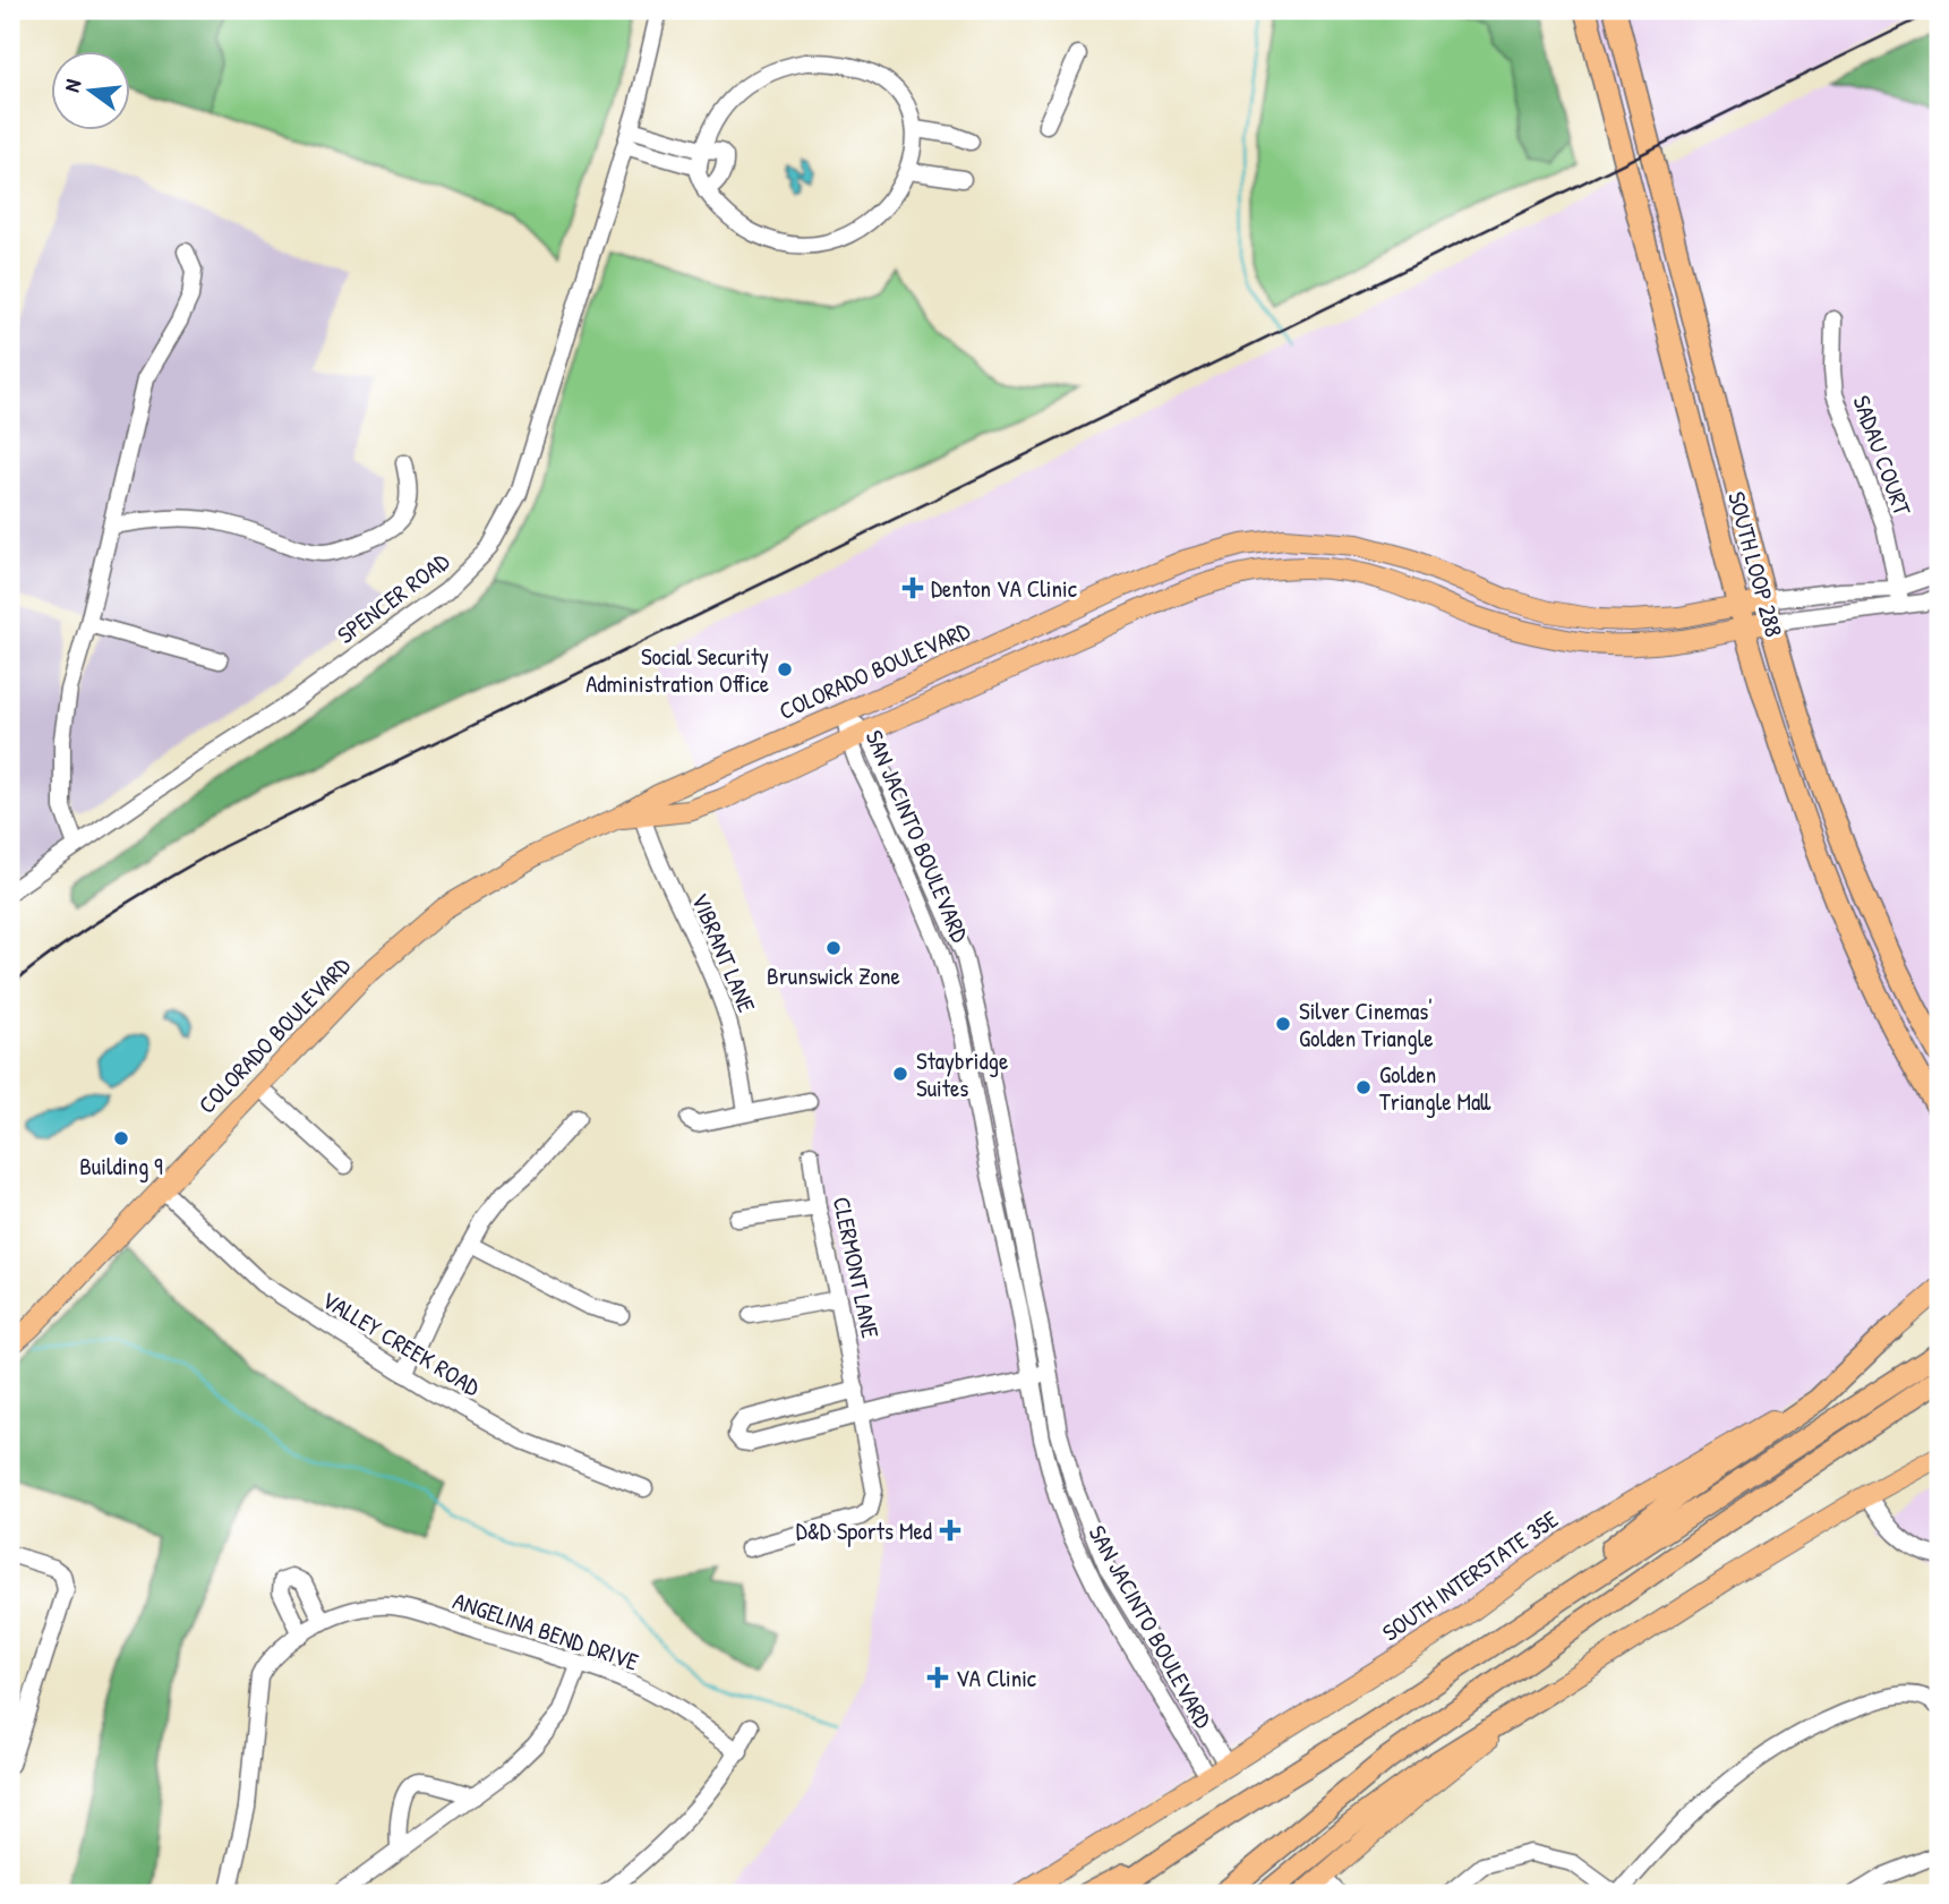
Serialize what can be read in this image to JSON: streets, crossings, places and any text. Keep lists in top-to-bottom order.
{
  "streets": {
    "highway": ["SOUTH LOOP 288"],
    "main road": ["COLORADO BOULEVARD", "SOUTH INTERSTATE 35E"],
    "street": [
      "SADAU COURT",
      "SPENCER ROAD",
      "SAN JACINTO BOULEVARD",
      "VIBRANT LANE",
      "CLERMONT LANE",
      "VALLEY CREEK ROAD",
      "ANGELINA BEND DRIVE"
    ]
  },
  "crossings": [
    ["SADAU COURT", "COLORADO BOULEVARD"],
    ["SOUTH LOOP 288", "COLORADO BOULEVARD"],
    ["COLORADO BOULEVARD", "SAN JACINTO BOULEVARD"],
    ["COLORADO BOULEVARD", "VIBRANT LANE"],
    ["COLORADO BOULEVARD", "VALLEY CREEK ROAD"],
    ["SAN JACINTO BOULEVARD", "SOUTH INTERSTATE 35E"]
  ],
  "places": {
    "health": ["Denton VA Clinic", "D&D Sports Med", "VA Clinic"],
    "other": [
      "Social Security Administration Office",
      "Brunswick Zone",
      "Silver Cinemas' Golden Triangle",
      "Staybridge Suites",
      "Golden Triangle Mall",
      "Building 9"
    ]
  },
  "north": "left"
}
